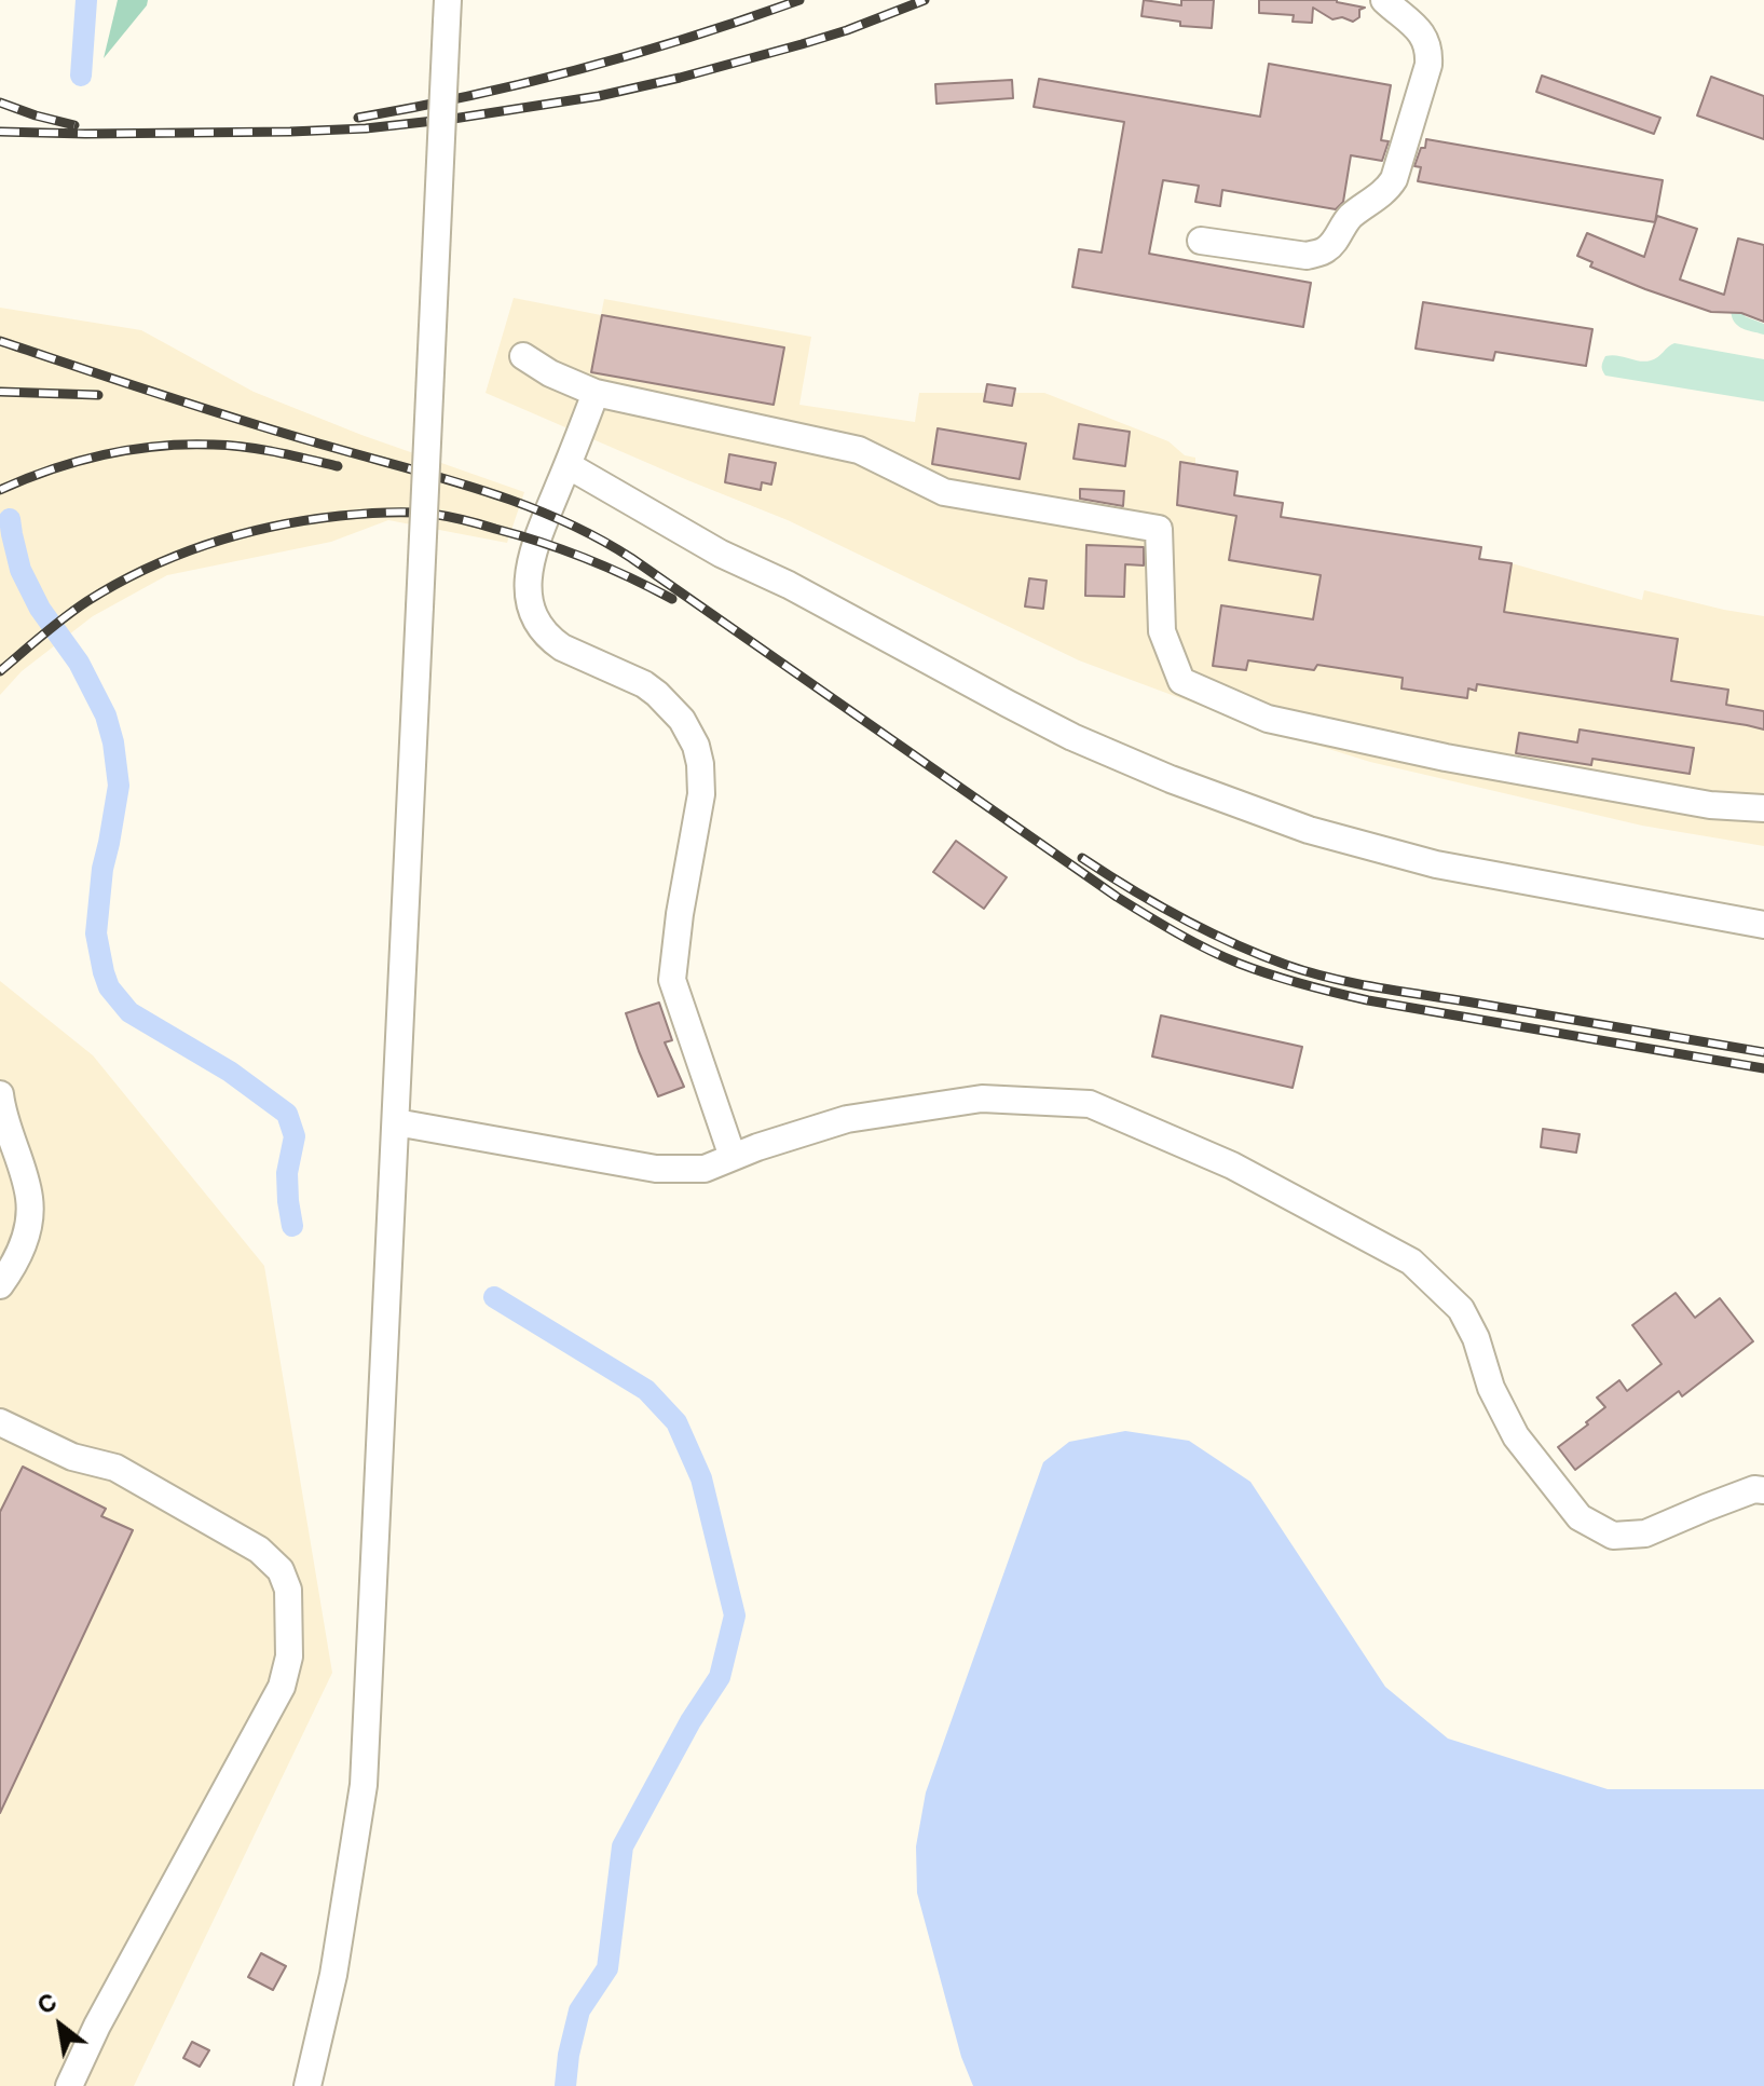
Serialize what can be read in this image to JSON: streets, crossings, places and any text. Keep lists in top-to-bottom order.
{
  "north": "top left"
}
